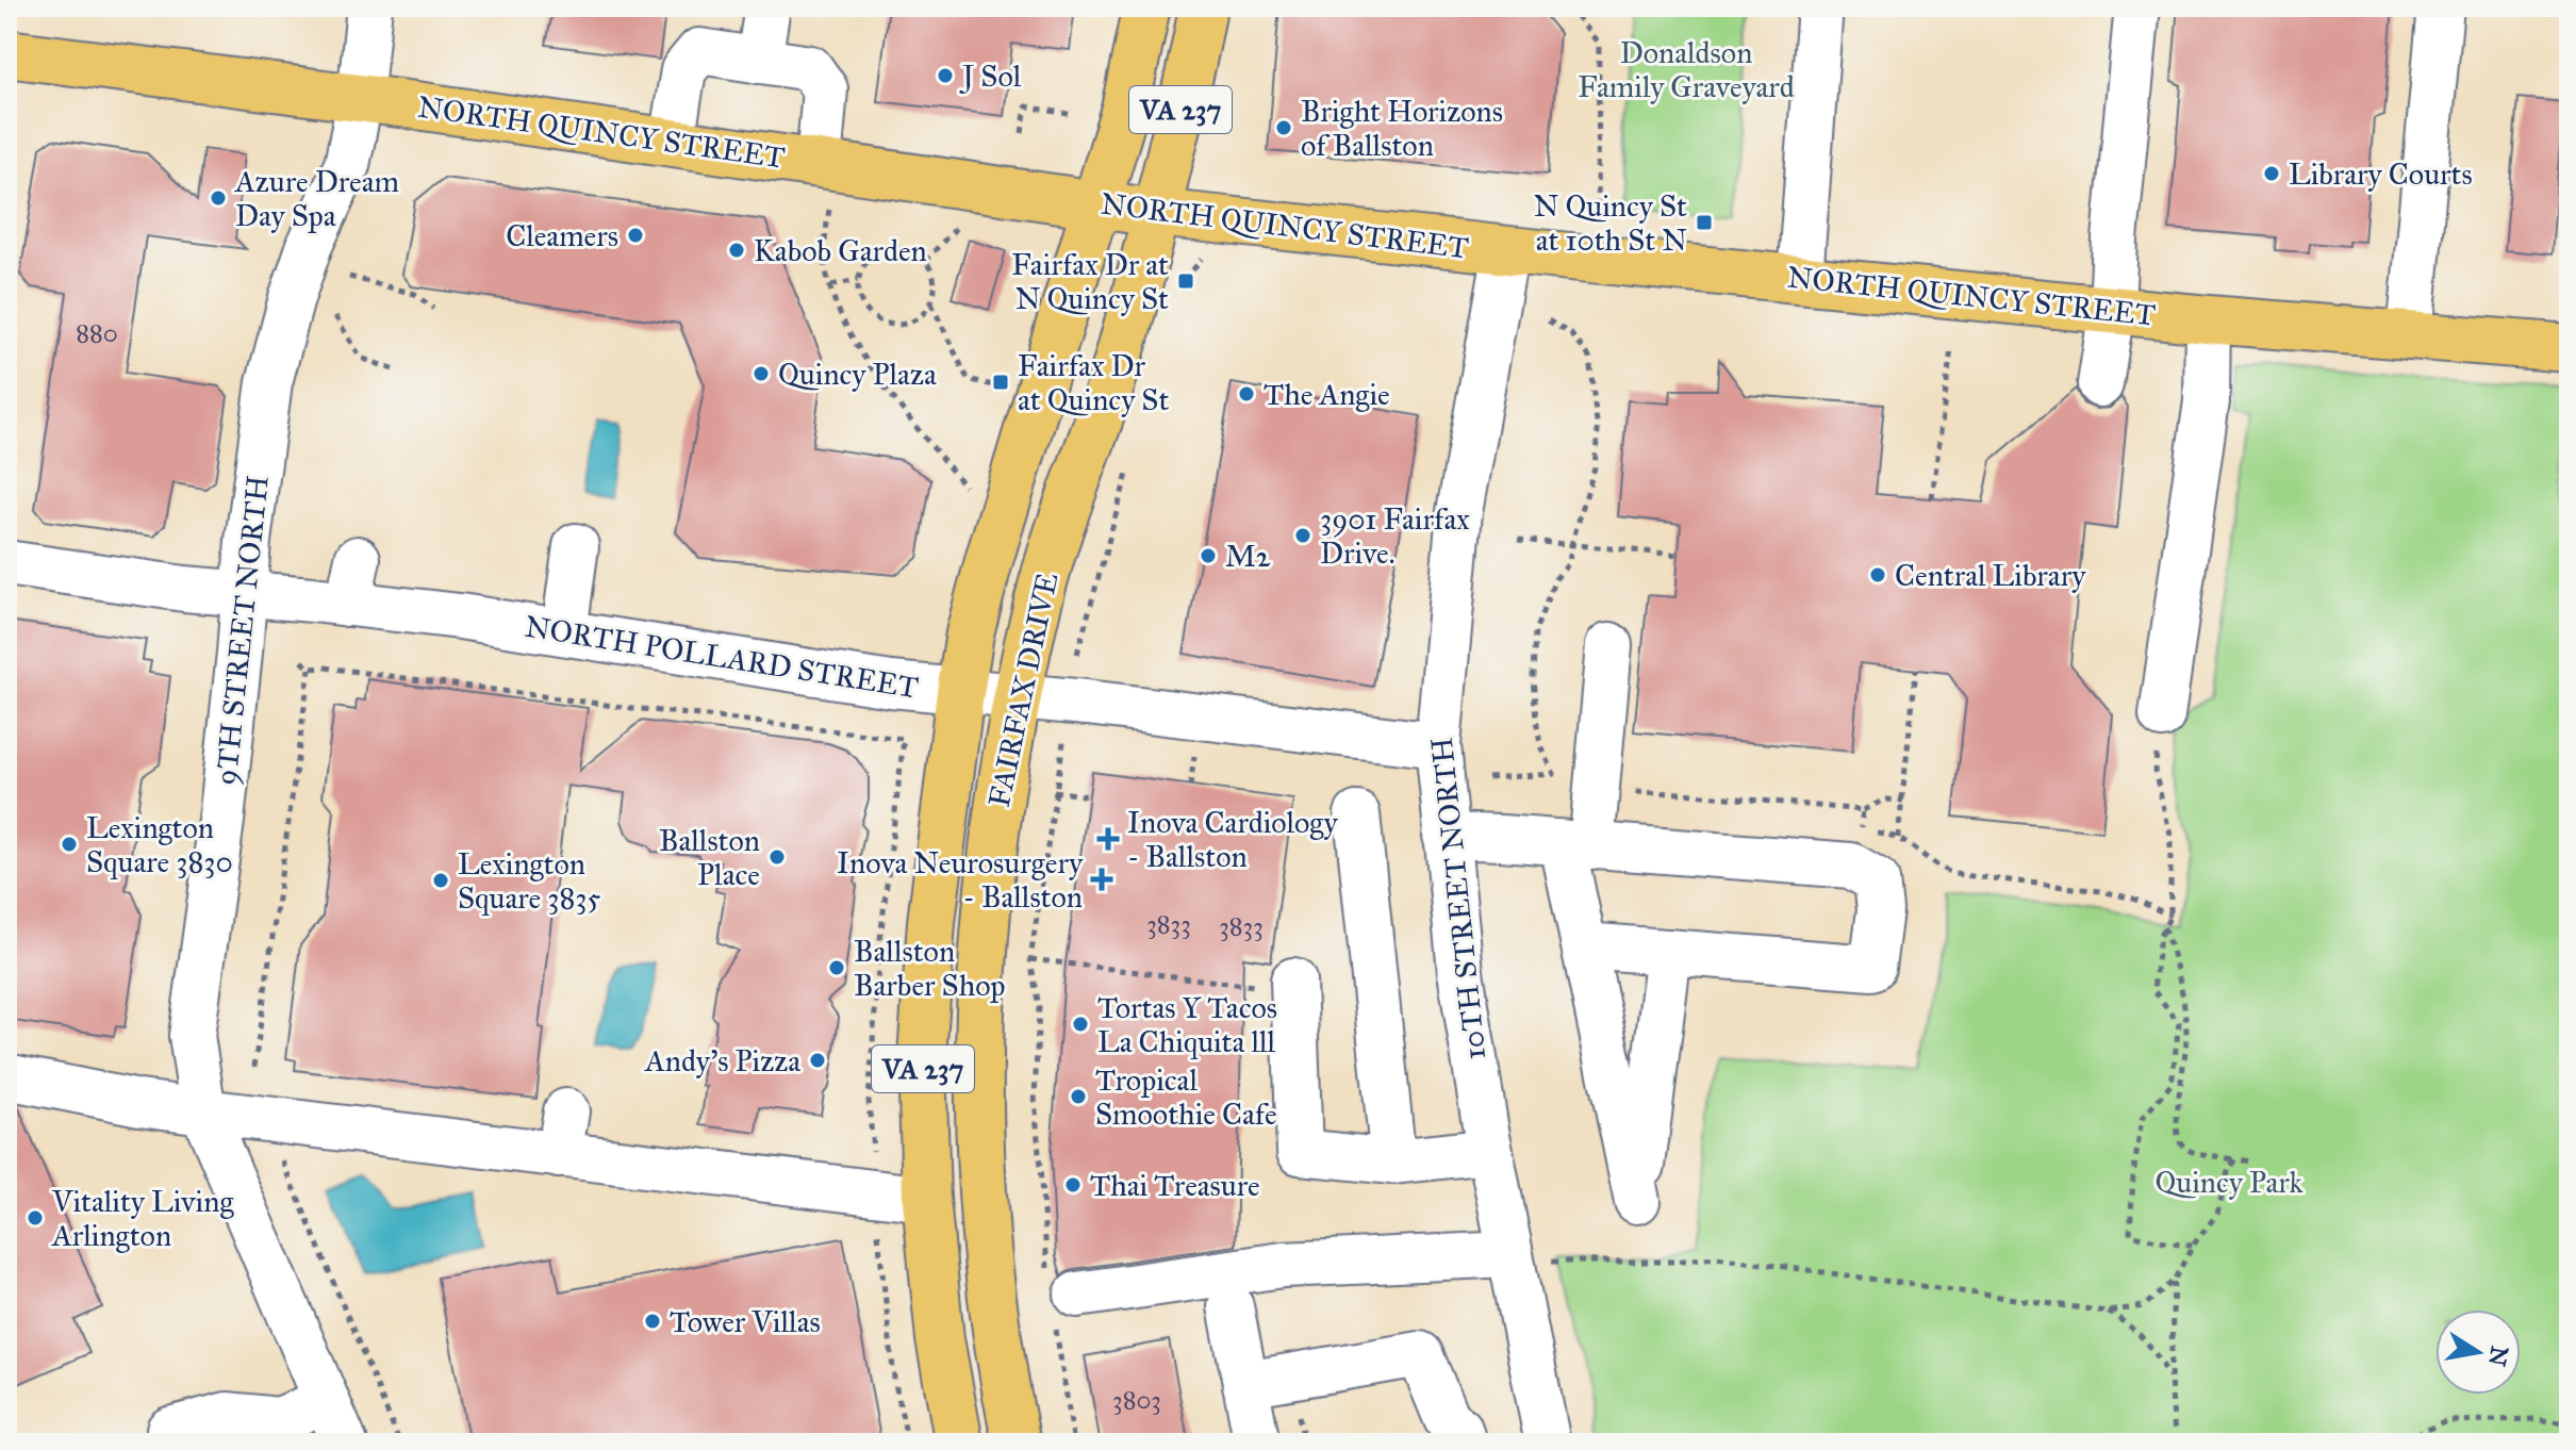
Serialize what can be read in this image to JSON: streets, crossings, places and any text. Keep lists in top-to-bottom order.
{
  "streets": {
    "main road": ["VA 237", "NORTH QUINCY STREET", "FAIRFAX DRIVE"],
    "street": ["9TH STREET NORTH", "NORTH POLLARD STREET", "10TH STREET NORTH"]
  },
  "crossings": [
    ["NORTH QUINCY STREET", "9TH STREET NORTH"],
    ["NORTH QUINCY STREET", "FAIRFAX DRIVE"],
    ["NORTH QUINCY STREET", "10TH STREET NORTH"],
    ["9TH STREET NORTH", "NORTH POLLARD STREET"],
    ["NORTH POLLARD STREET", "FAIRFAX DRIVE"],
    ["NORTH POLLARD STREET", "10TH STREET NORTH"]
  ],
  "parks": ["Donaldson Family Graveyard", "Quincy Park"],
  "places": {
    "other": [
      "J Sol",
      "Bright Horizons of Ballston",
      "Library Courts",
      "Azure Dream Day Spa",
      "Cleamers",
      "Kabob Garden",
      "Quincy Plaza",
      "The Angie",
      "3901 Fairfax Drive.",
      "M2",
      "Central Library",
      "Lexington Square 3830",
      "Ballston Place",
      "Lexington Square 3835",
      "Ballston Barber Shop",
      "Tortas Y Tacos La Chiquita lll",
      "Andy's Pizza",
      "Tropical Smoothie Cafe",
      "Thai Treasure",
      "Vitality Living Arlington",
      "Tower Villas"
    ],
    "transit": ["N Quincy St at 10th St N", "Fairfax Dr at N Quincy St", "Fairfax Dr at Quincy St"],
    "health": ["Inova Cardiology - Ballston", "Inova Neurosurgery - Ballston"]
  },
  "house_numbers": [
    "880",
    "3833",
    "3833",
    "3803"
  ],
  "north": "right"
}
